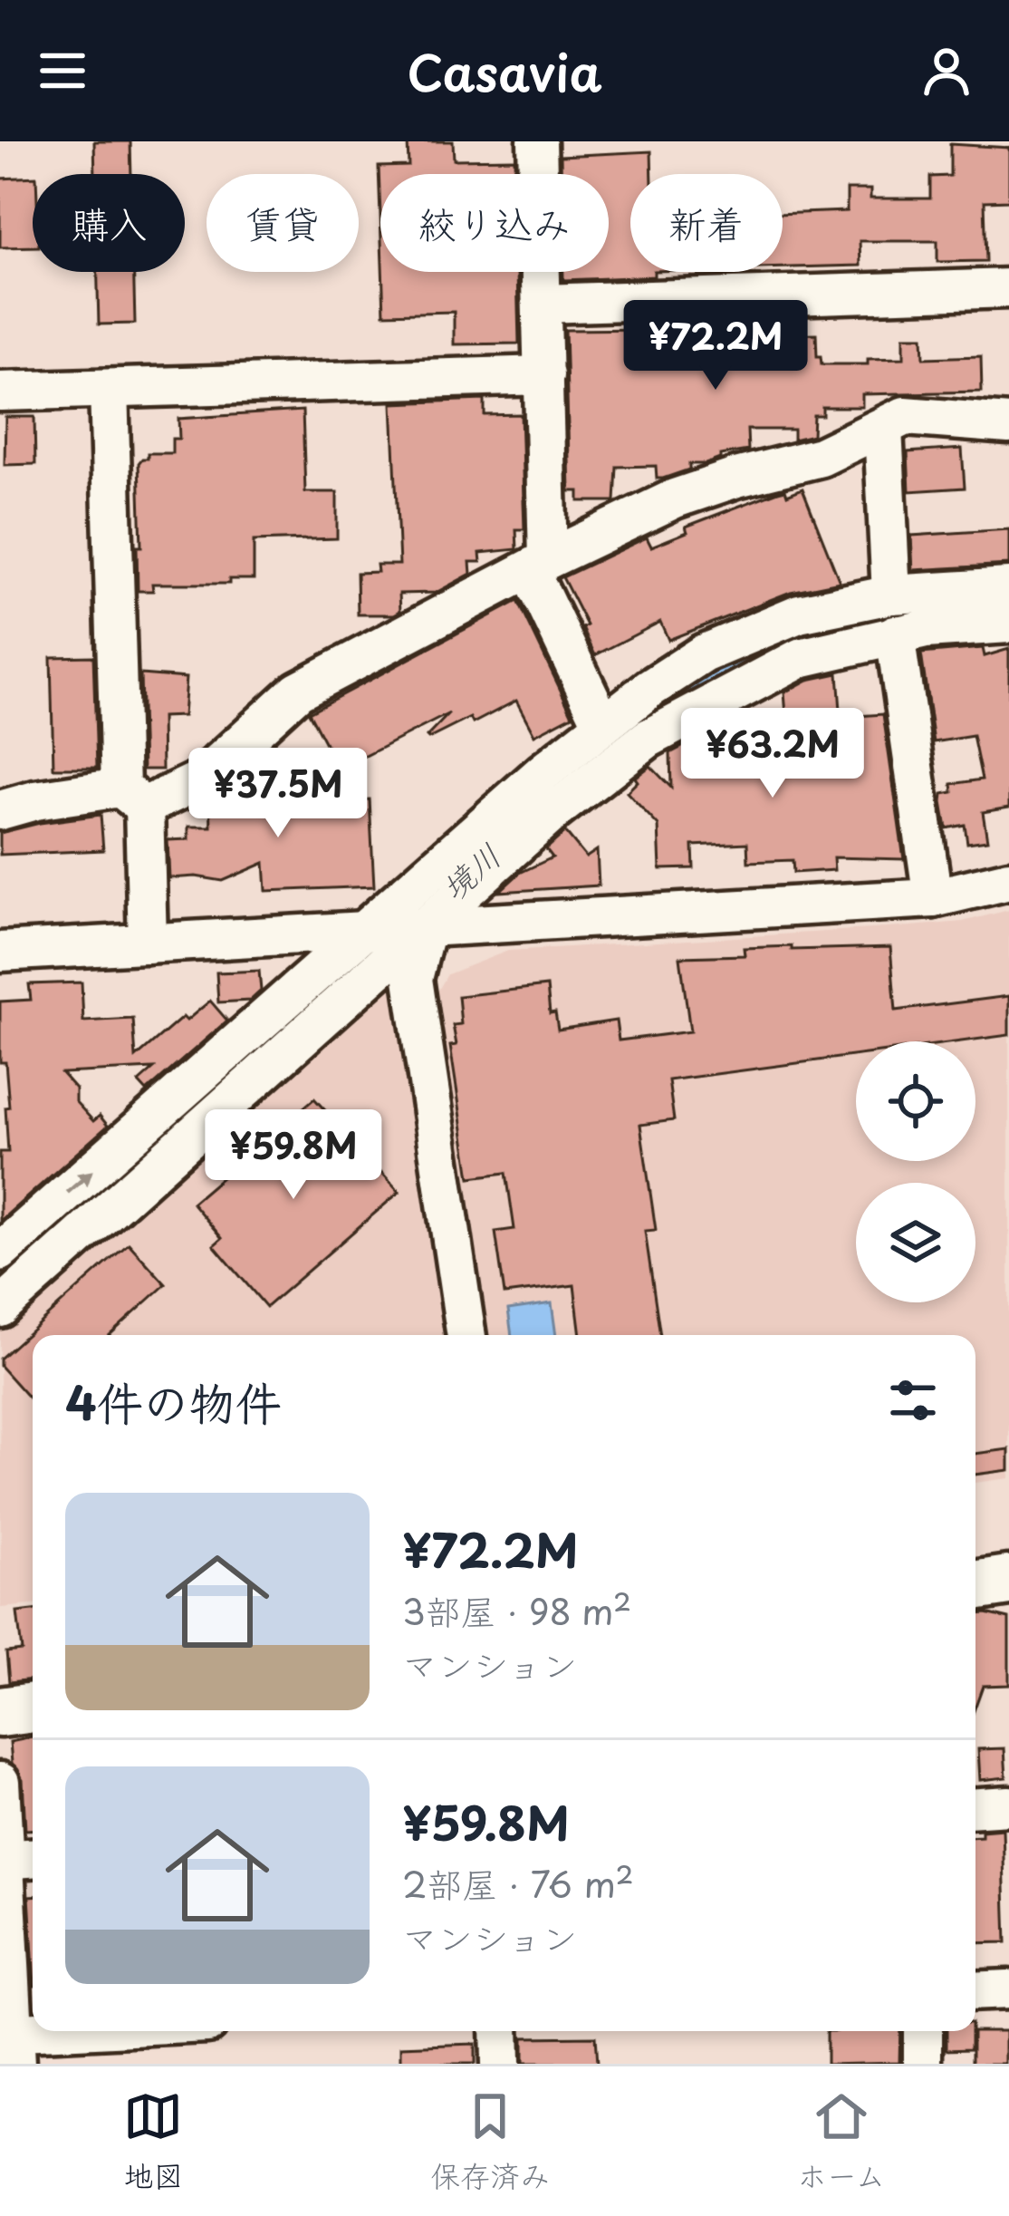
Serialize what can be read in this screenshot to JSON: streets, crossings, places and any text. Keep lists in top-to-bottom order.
{
  "water": ["境川"],
  "page": {
    "header": "Casavia",
    "chip": [
      "購入",
      "賃貸",
      "絞り込み",
      "新着"
    ],
    "price": [
      "¥72.2M",
      "¥63.2M",
      "¥37.5M",
      "¥59.8M"
    ],
    "heading": "4件の物件",
    "list": [
      {
        "name": "¥72.2M",
        "note": "3部屋 · 98 m² · マンション"
      },
      {
        "name": "¥59.8M",
        "note": "2部屋 · 76 m² · マンション"
      }
    ],
    "tabs": ["地図", "保存済み", "ホーム"]
  }
}
